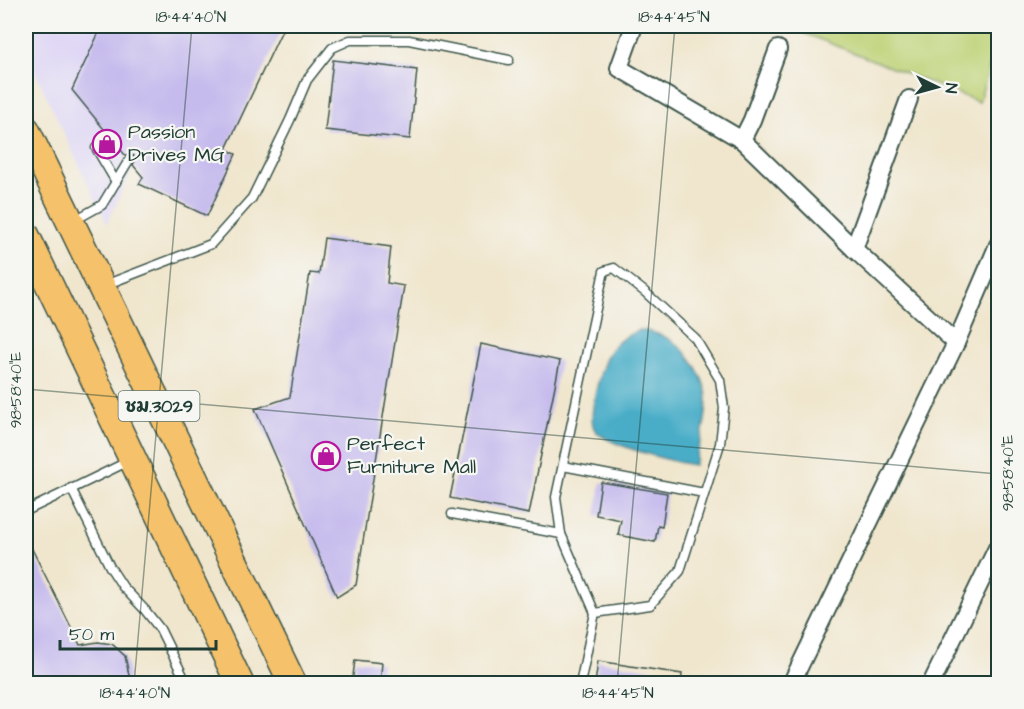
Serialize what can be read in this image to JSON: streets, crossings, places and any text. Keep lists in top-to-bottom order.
{
  "streets": {
    "main road": ["ชม.3029"]
  },
  "places": {
    "shop": ["Passion Drives MG", "Perfect Furniture Mall"]
  },
  "scale_bar": "50 m",
  "north": "right",
  "coordinates": ["18°44'40\"N", "18°44'45\"N", "98°58'40\"E"]
}
